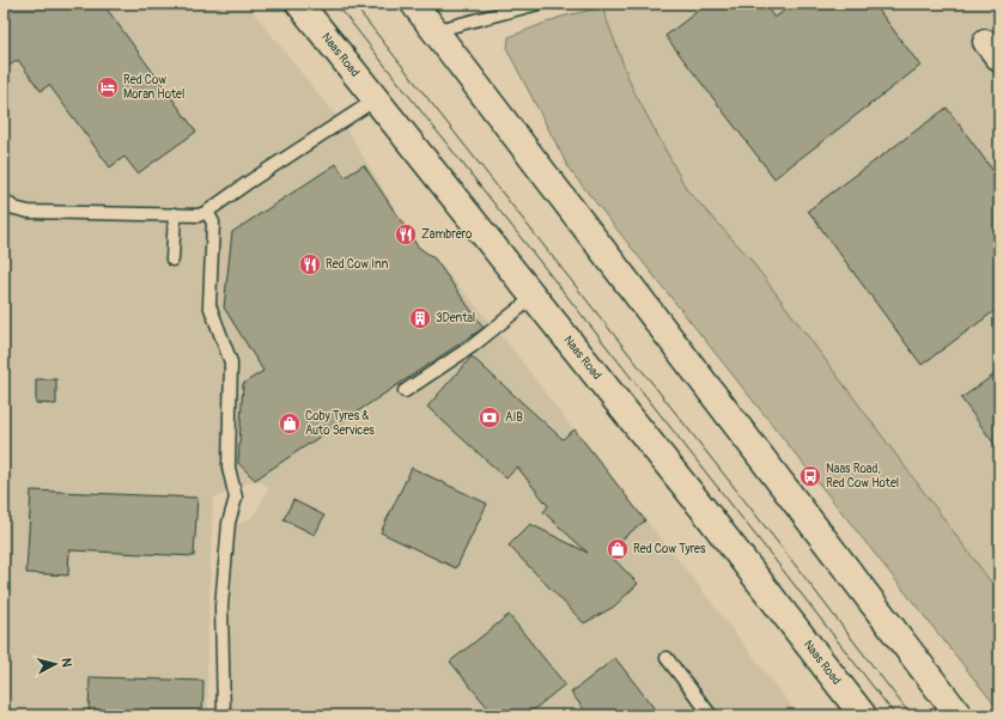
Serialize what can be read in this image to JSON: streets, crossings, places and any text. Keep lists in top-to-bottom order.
{
  "streets": {
    "main road": ["Naas Road"]
  },
  "places": {
    "hotel": ["Red Cow Moran Hotel"],
    "restaurant": ["Zambrero", "Red Cow Inn"],
    "building": ["3Dental"],
    "bank": ["AIB"],
    "shop": ["Coby Tyres & Auto Services", "Red Cow Tyres"],
    "bus stop": ["Naas Road, Red Cow Hotel"]
  },
  "north": "right"
}
